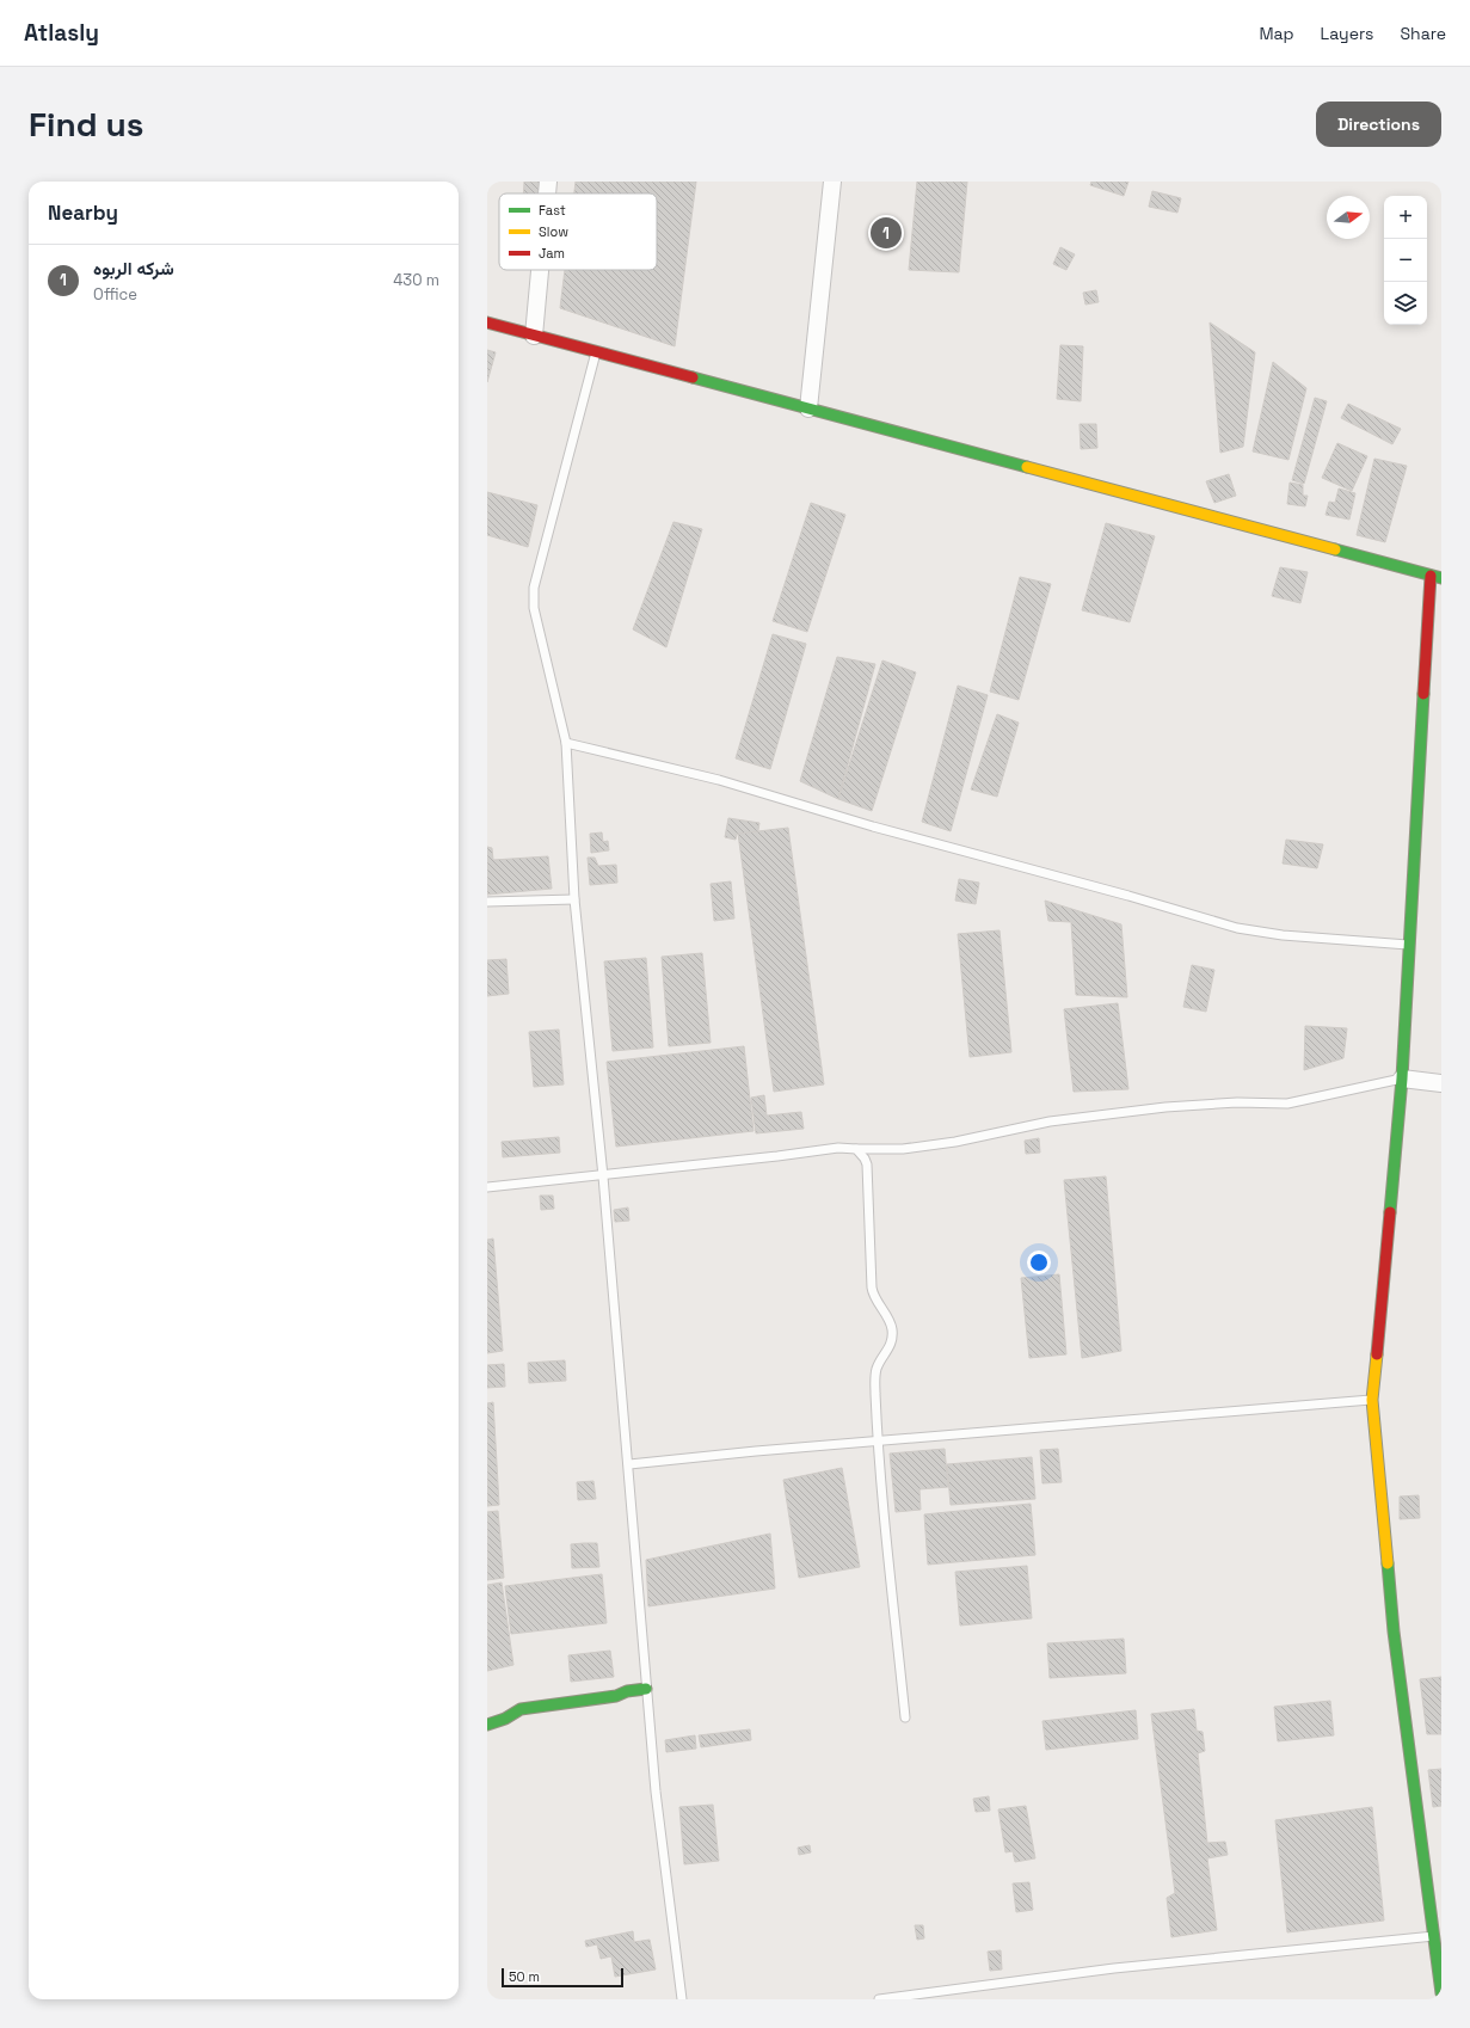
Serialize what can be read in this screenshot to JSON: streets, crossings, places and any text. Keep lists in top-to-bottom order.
{
  "legend": ["Fast", "Slow", "Jam"],
  "scale_bar": "50 m",
  "north": "right",
  "page": {
    "header": "Atlasly",
    "nav": ["Map", "Layers", "Share"],
    "buttons": "Directions",
    "title": "Find us",
    "heading": "Nearby",
    "map_buttons": ["+", "−"],
    "pins": "1",
    "list": [
      {
        "mark": "1",
        "name": "شركه الربوه",
        "note": "Office",
        "value": "430 m"
      }
    ],
    "scale": "50 m"
  }
}
